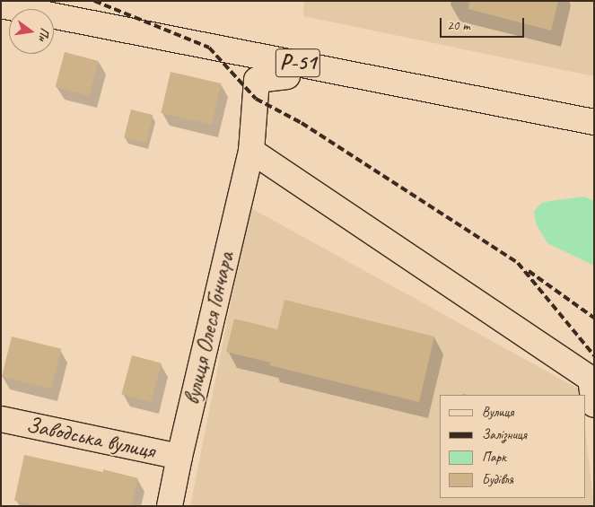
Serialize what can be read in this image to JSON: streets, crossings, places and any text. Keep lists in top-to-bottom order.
{
  "streets": {
    "street": ["Р-51", "вулиця Олеся Гончара", "Заводська вулиця"]
  },
  "crossings": [
    ["вулиця Олеся Гончара", "Заводська вулиця"]
  ],
  "legend": [
    "Вулиця",
    "Залізниця",
    "Парк",
    "Будівля"
  ],
  "scale_bar": "20 m",
  "north": "right"
}
